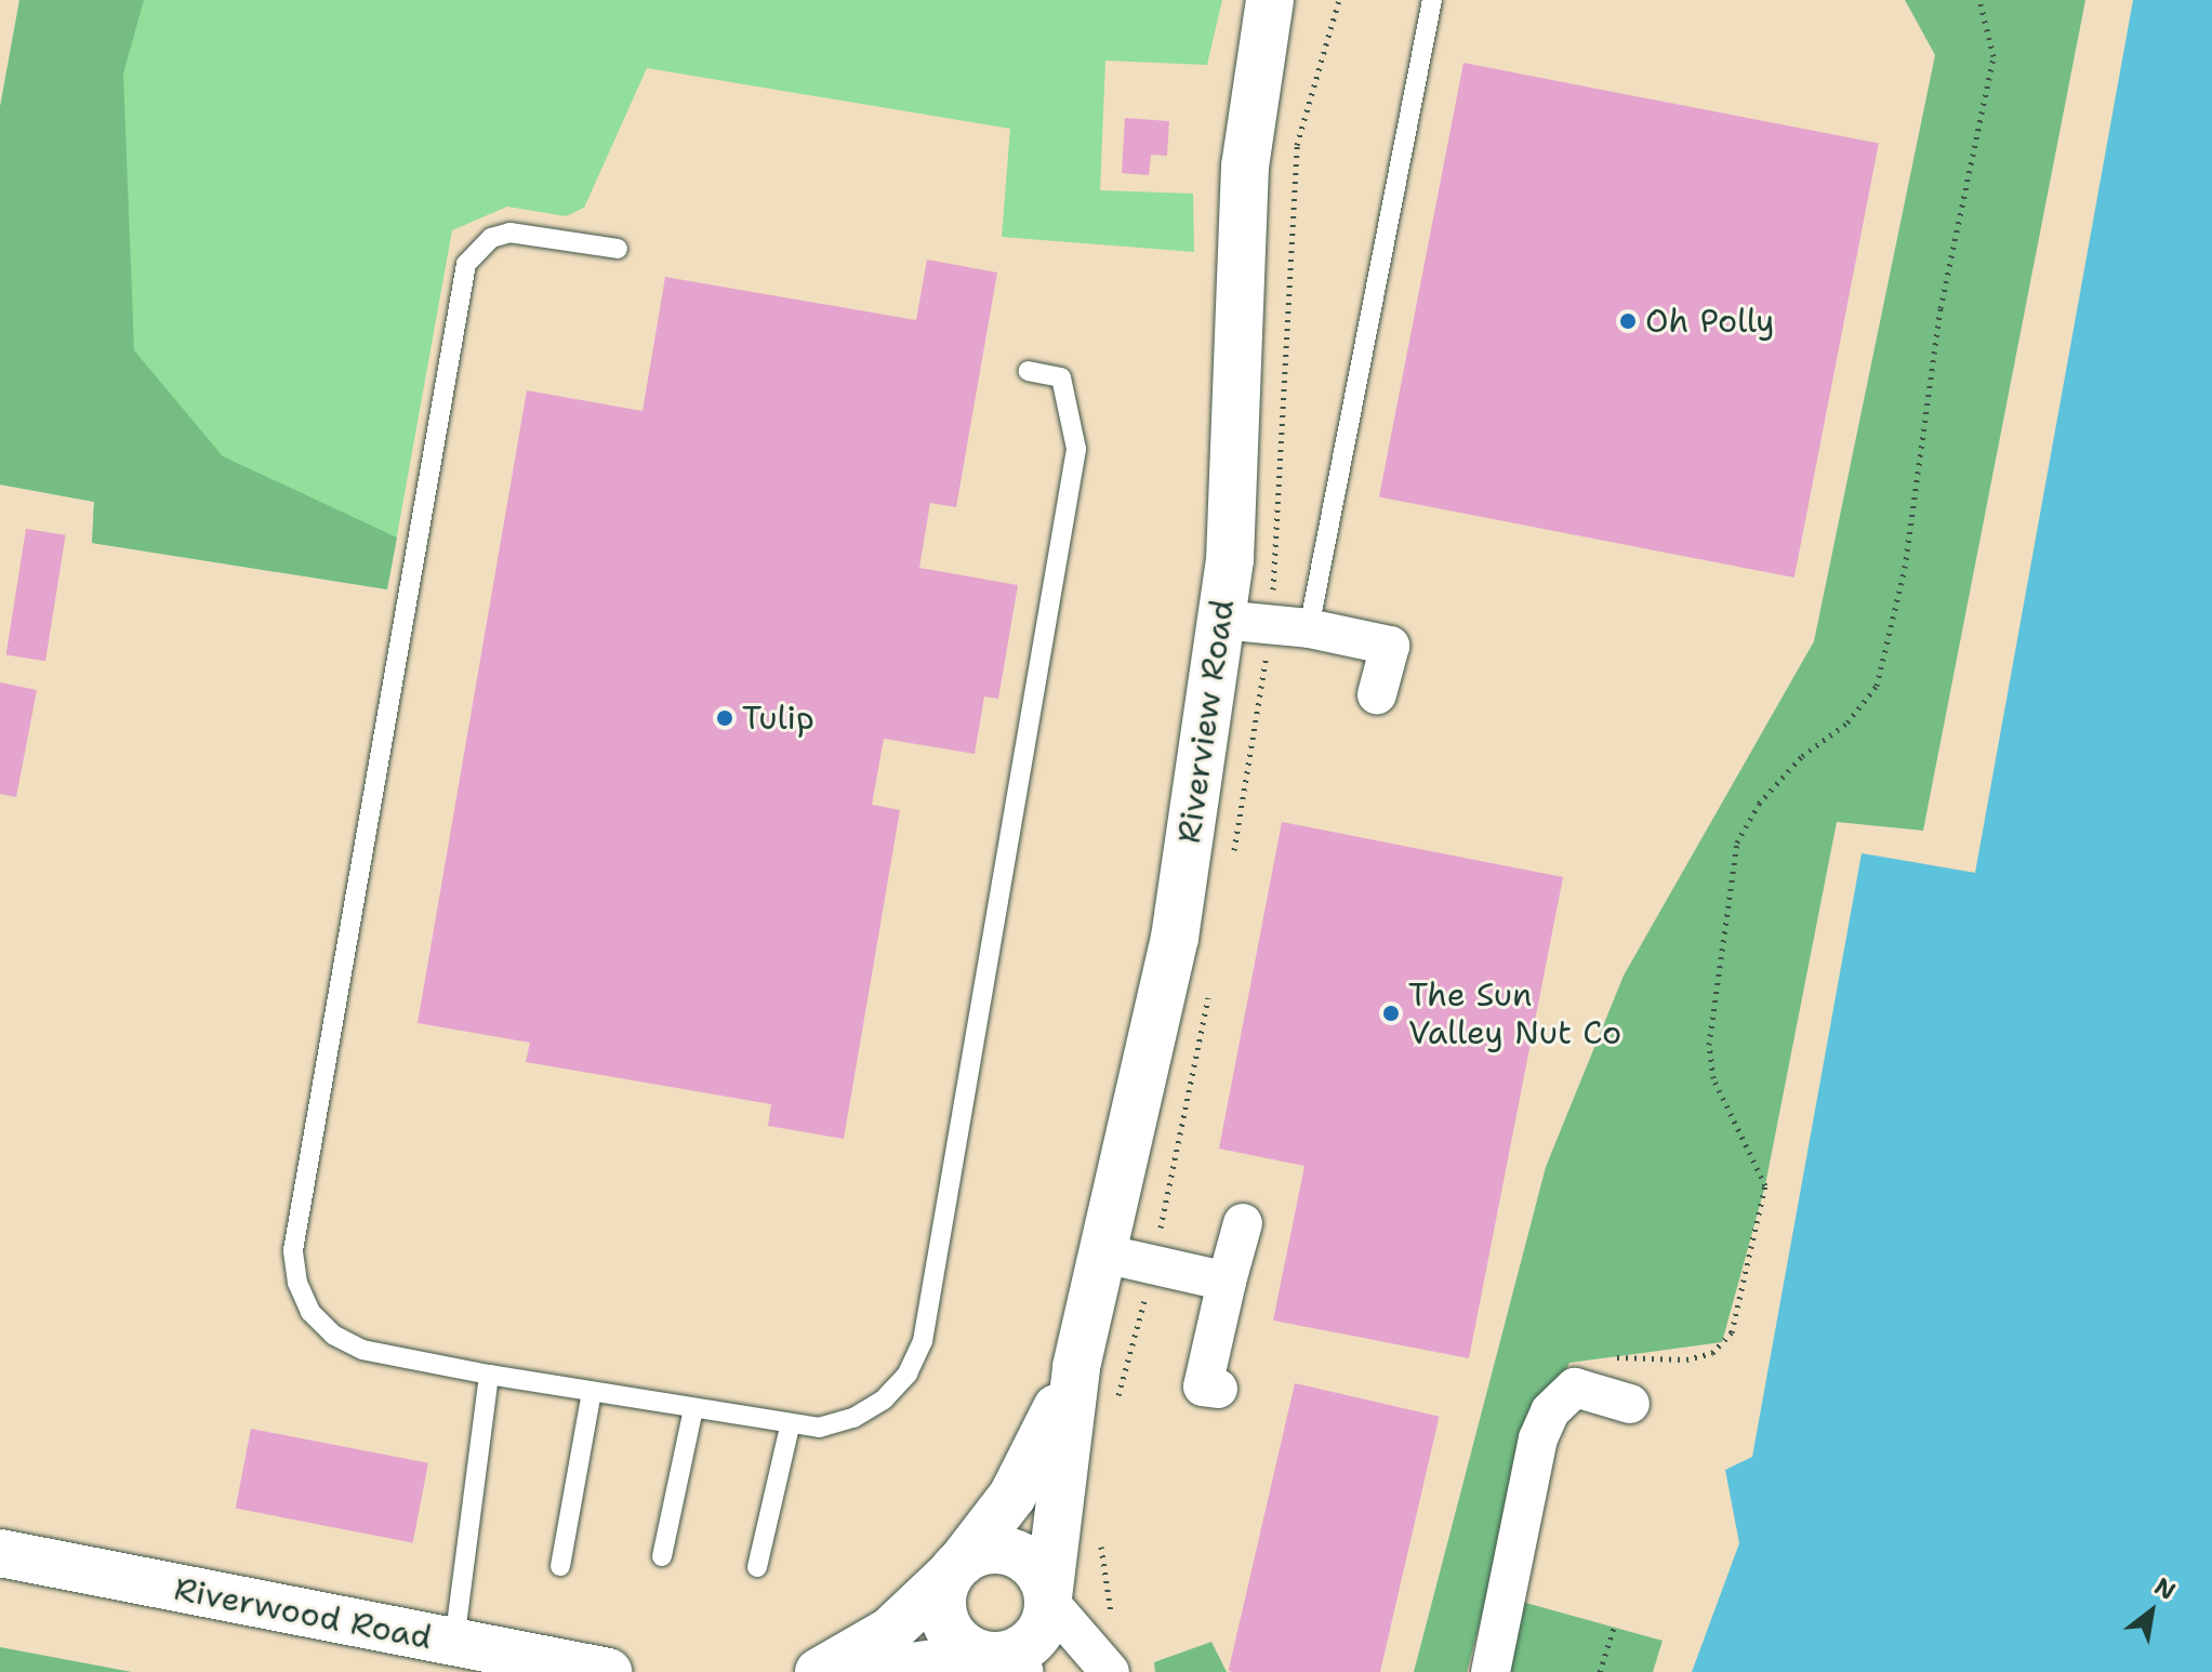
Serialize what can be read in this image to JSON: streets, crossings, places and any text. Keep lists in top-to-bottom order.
{
  "streets": {
    "street": ["Riverview Road", "Riverwood Road"]
  },
  "places": ["Oh Polly", "Tulip", "The Sun Valley Nut Co"],
  "north": "top right"
}
